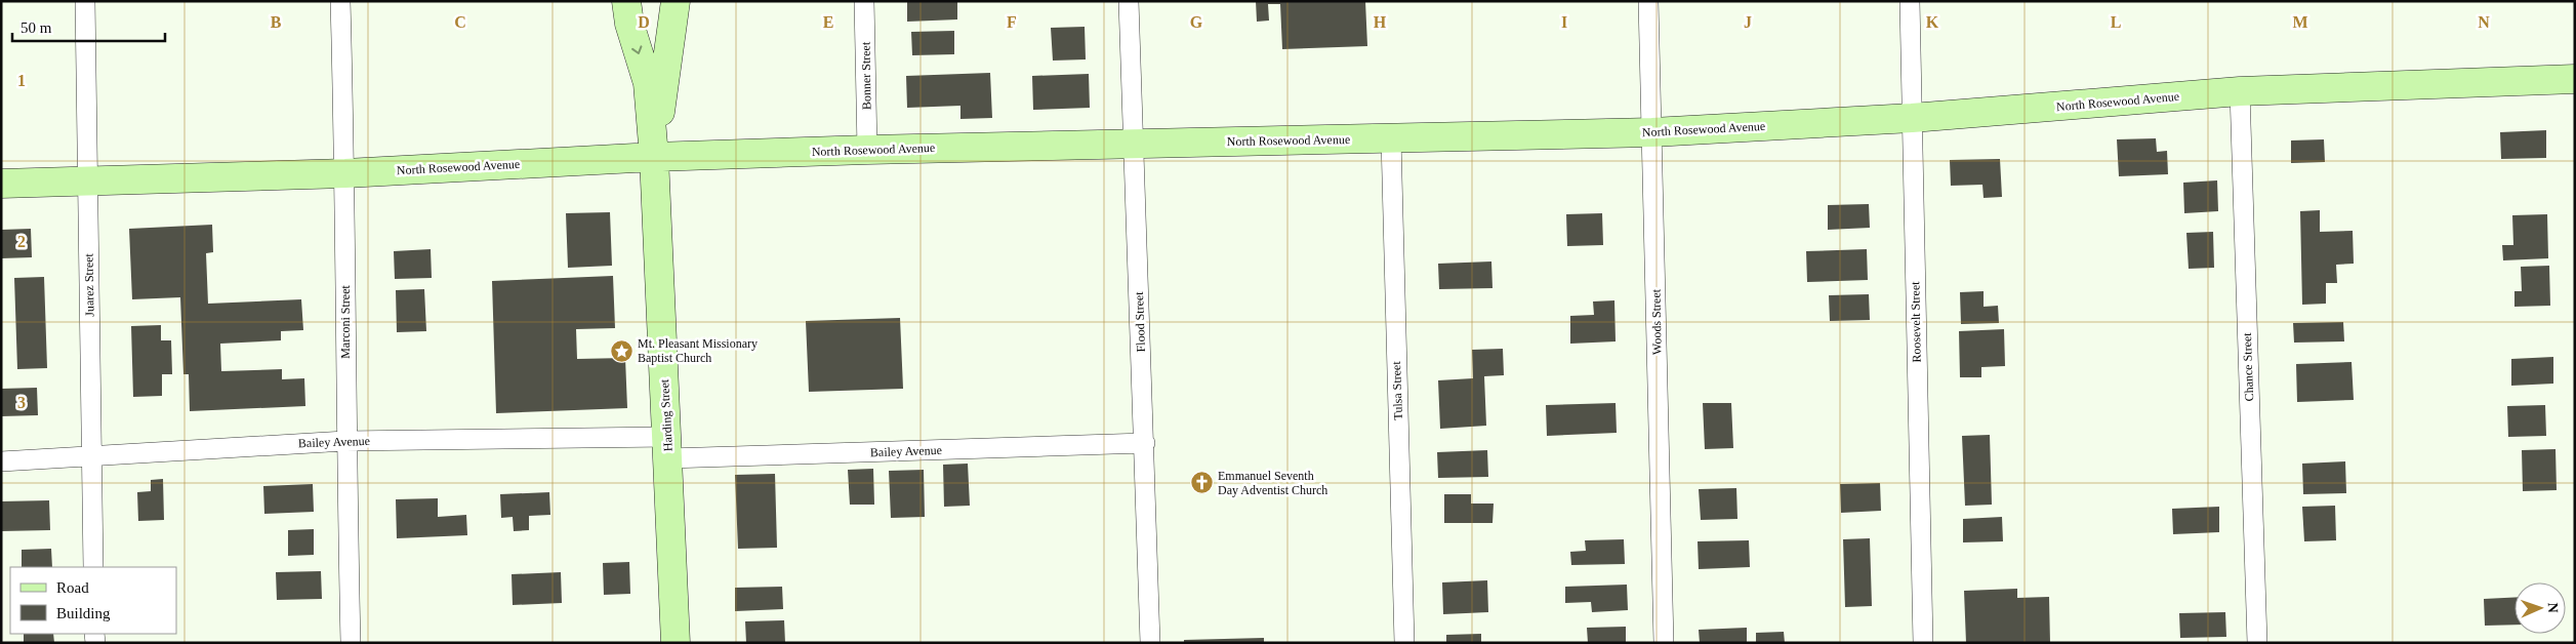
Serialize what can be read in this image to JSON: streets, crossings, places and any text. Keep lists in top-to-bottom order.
{
  "streets": {
    "street": [
      "Bonner Street",
      "North Rosewood Avenue",
      "Juarez Street",
      "Marconi Street",
      "Flood Street",
      "Woods Street",
      "Roosevelt Street",
      "Chance Street",
      "Tulsa Street",
      "Harding Street",
      "Bailey Avenue"
    ]
  },
  "crossings": [
    ["Bonner Street", "North Rosewood Avenue"],
    ["North Rosewood Avenue", "Juarez Street"],
    ["North Rosewood Avenue", "Marconi Street"],
    ["North Rosewood Avenue", "Flood Street"],
    ["North Rosewood Avenue", "Woods Street"],
    ["North Rosewood Avenue", "Roosevelt Street"],
    ["North Rosewood Avenue", "Chance Street"],
    ["North Rosewood Avenue", "Tulsa Street"],
    ["North Rosewood Avenue", "Harding Street"],
    ["Juarez Street", "Bailey Avenue"],
    ["Marconi Street", "Bailey Avenue"],
    ["Flood Street", "Bailey Avenue"],
    ["Harding Street", "Bailey Avenue"]
  ],
  "places": {
    "place": ["Mt. Pleasant Missionary Baptist Church"],
    "church": ["Emmanuel Seventh Day Adventist Church"]
  },
  "legend": ["Road", "Building"],
  "scale_bar": "50 m",
  "north": "right",
  "grid": {
    "columns": [
      "B",
      "C",
      "D",
      "E",
      "F",
      "G",
      "H",
      "I",
      "J",
      "K",
      "L",
      "M",
      "N"
    ],
    "rows": ["1", "2", "3"]
  }
}
